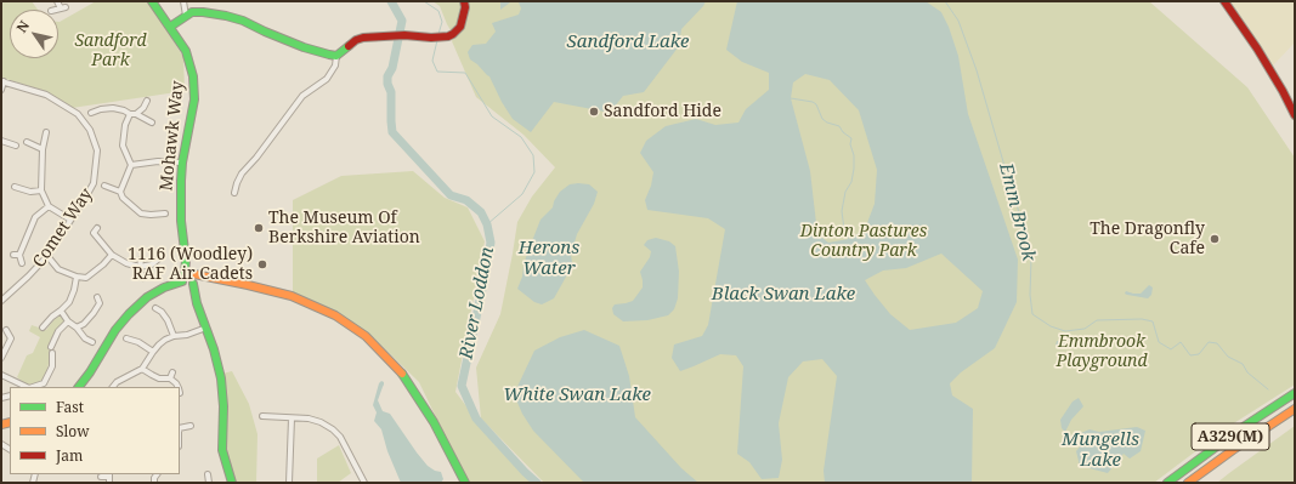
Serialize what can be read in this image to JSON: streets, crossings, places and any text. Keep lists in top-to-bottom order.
{
  "streets": {
    "main road": ["Mohawk Way", "A329(M)"],
    "street": ["Comet Way"]
  },
  "water": [
    "Sandford Lake",
    "Emm Brook",
    "Herons Water",
    "Black Swan Lake",
    "River Loddon",
    "White Swan Lake",
    "Mungells Lake"
  ],
  "parks": ["Sandford Park", "Dinton Pastures Country Park", "Emmbrook Playground"],
  "places": [
    "Sandford Hide",
    "The Museum Of Berkshire Aviation",
    "The Dragonfly Cafe",
    "1116 (Woodley) RAF Air Cadets"
  ],
  "legend": ["Fast", "Slow", "Jam"],
  "north": "top left"
}
